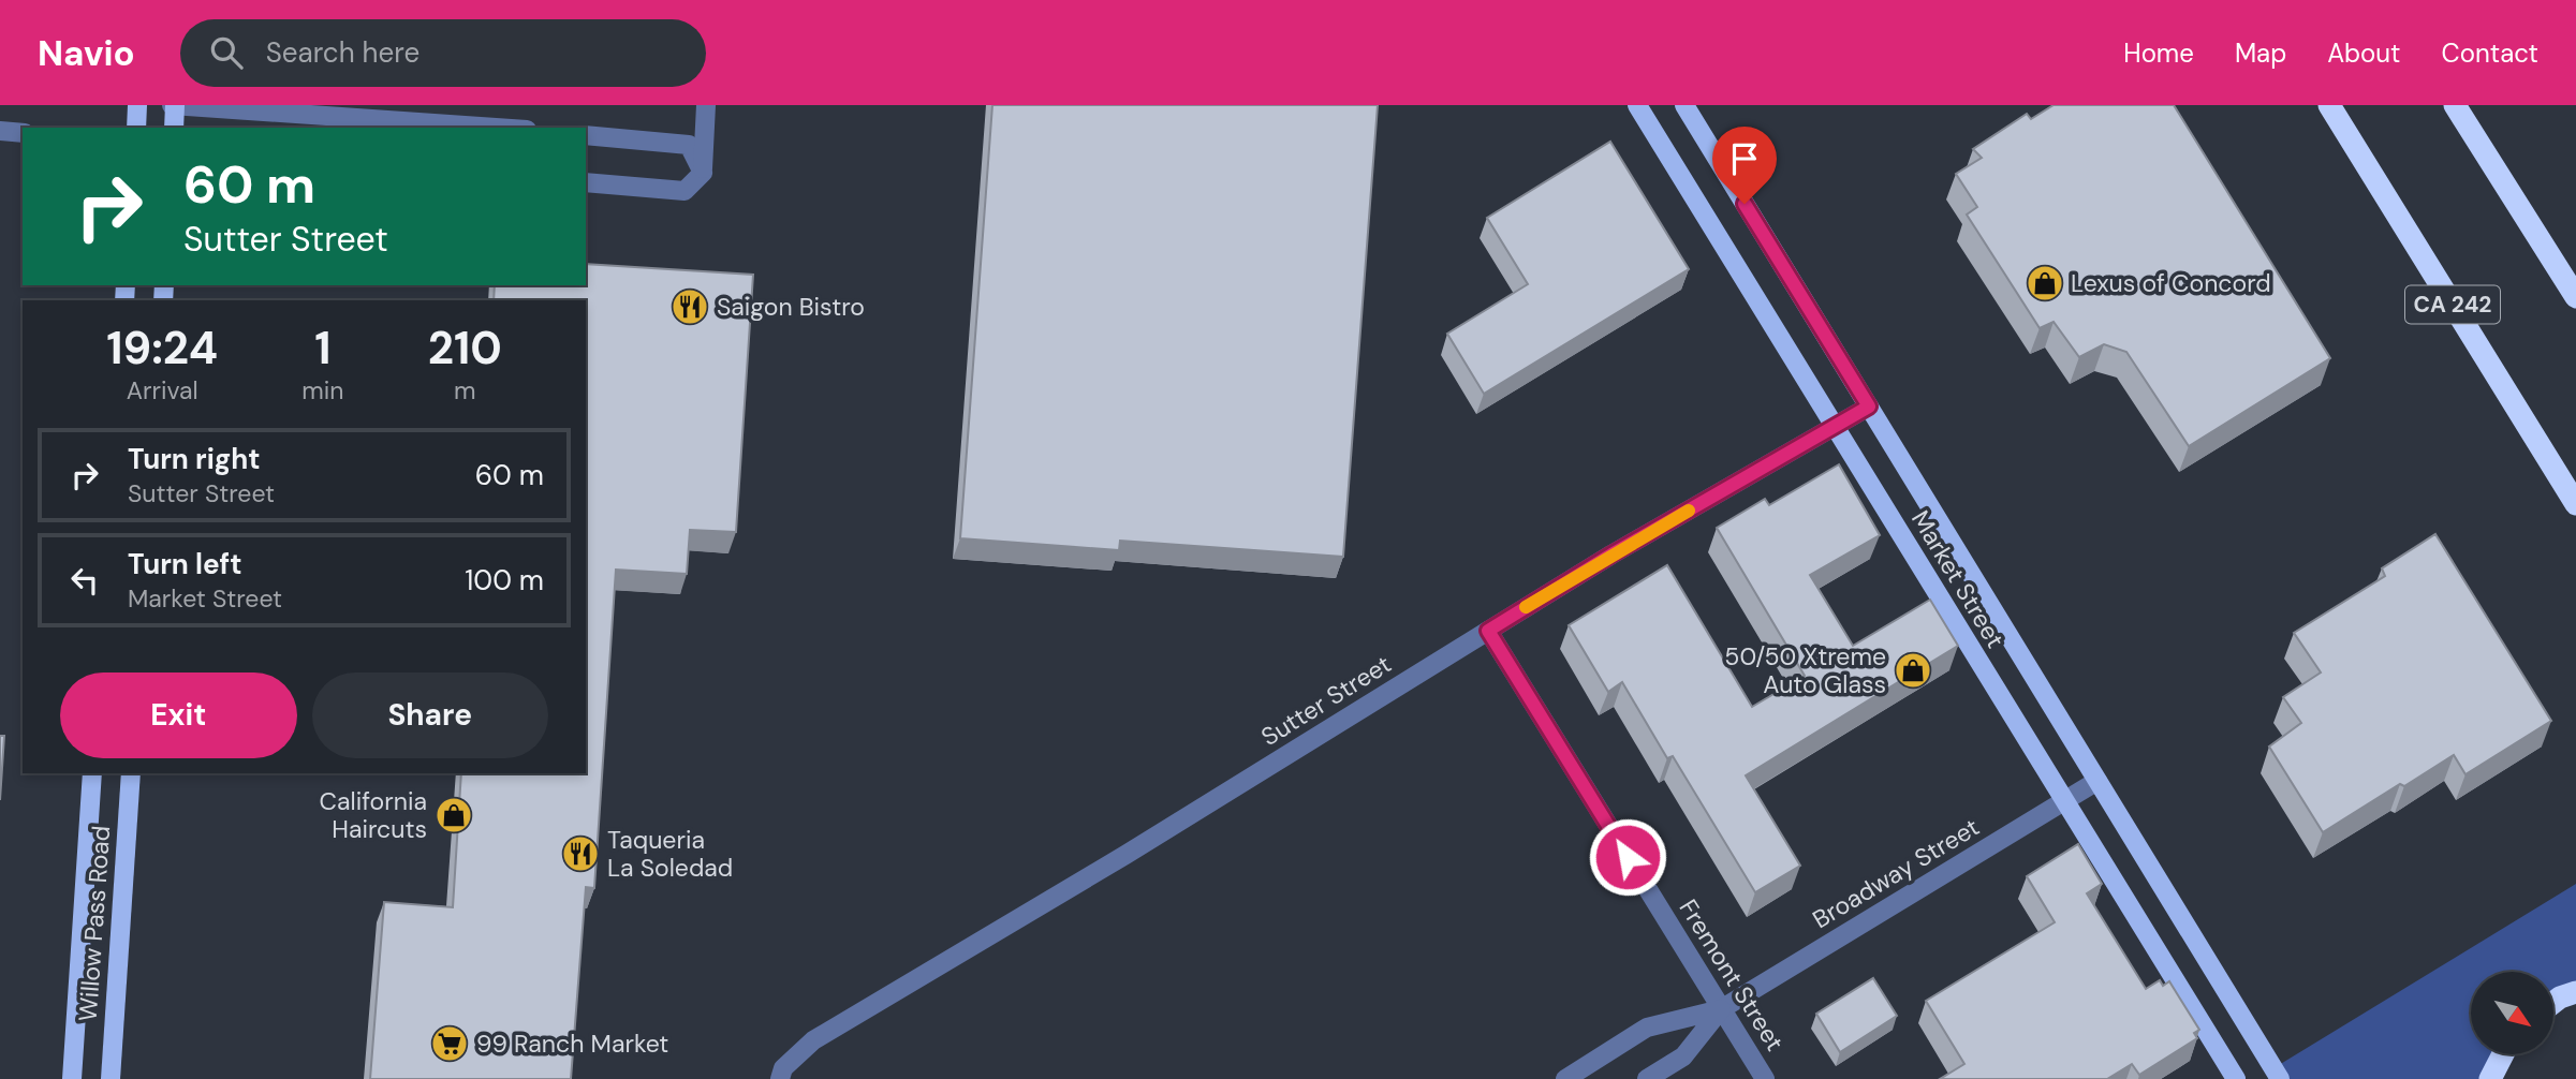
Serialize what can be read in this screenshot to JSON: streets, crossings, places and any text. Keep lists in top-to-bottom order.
{
  "streets": {
    "highway": ["CA 242"],
    "main road": ["Market Street", "Willow Pass Road"],
    "street": ["Sutter Street", "Broadway Street", "Fremont Street"]
  },
  "crossings": [
    ["Market Street", "Sutter Street"],
    ["Market Street", "Broadway Street"],
    ["Sutter Street", "Fremont Street"],
    ["Broadway Street", "Fremont Street"]
  ],
  "places": {
    "shop": ["Lexus of Concord", "50/50 Xtreme Auto Glass", "California Haircuts"],
    "restaurant": ["Saigon Bistro", "Taqueria La Soledad"],
    "supermarket": ["99 Ranch Market"]
  },
  "north": "bottom right",
  "page": {
    "header": "Navio",
    "search": "Search here",
    "nav": [
      "Home",
      "Map",
      "About",
      "Contact"
    ],
    "turn": ["60 m", "Sutter Street"],
    "eta": [
      "19:24",
      "Arrival",
      "1",
      "min",
      "210",
      "m"
    ],
    "list": [
      {
        "name": "Turn right",
        "note": "Sutter Street",
        "value": "60 m"
      },
      {
        "name": "Turn left",
        "note": "Market Street",
        "value": "100 m"
      }
    ],
    "buttons": ["Exit", "Share"]
  }
}
